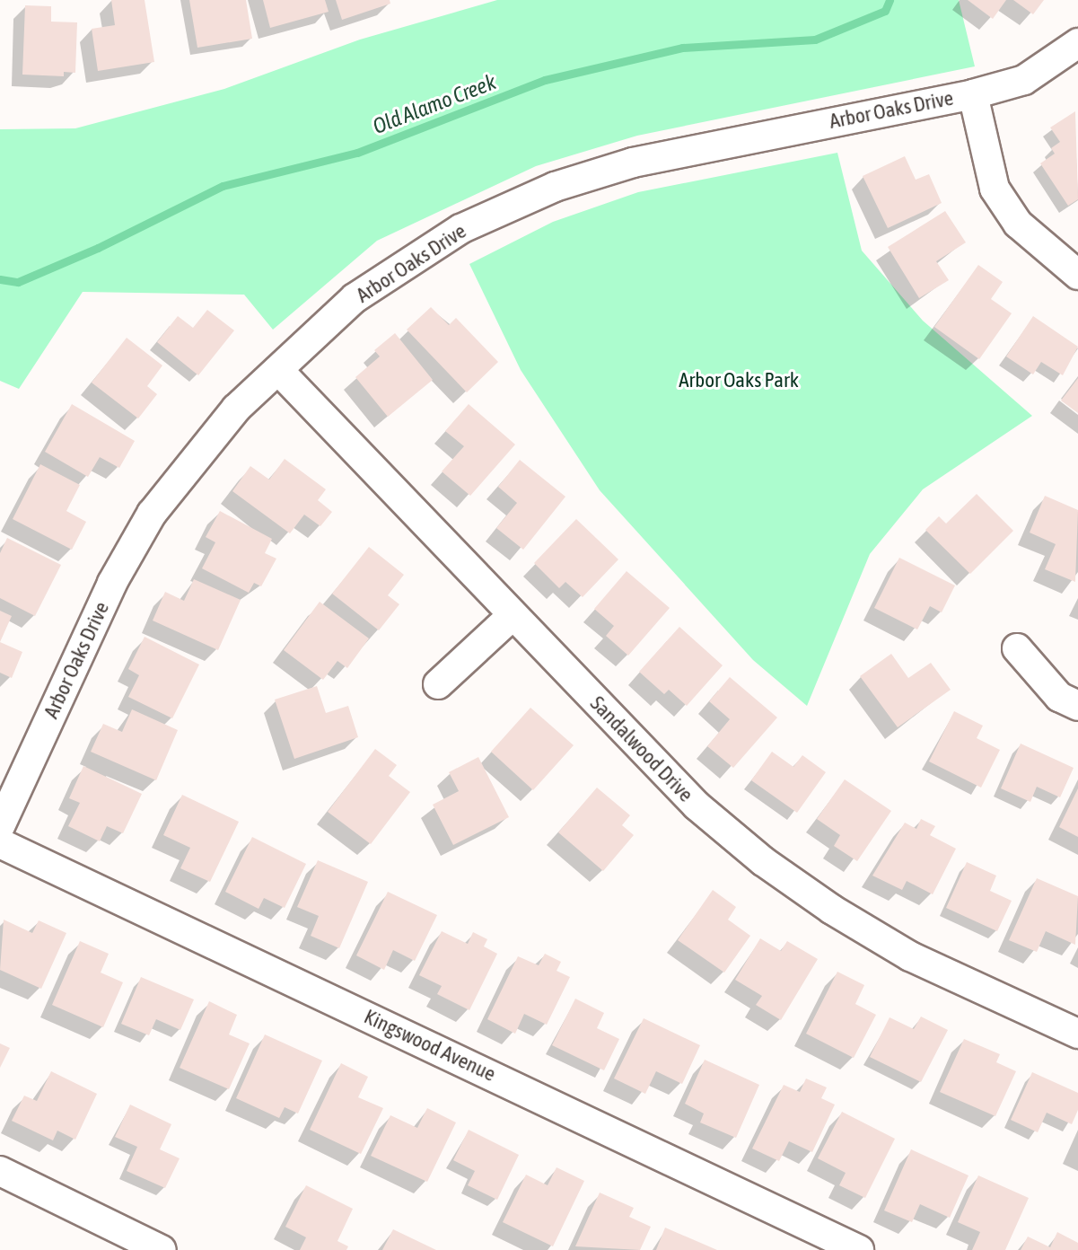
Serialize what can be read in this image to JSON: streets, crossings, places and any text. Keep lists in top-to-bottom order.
{
  "streets": {
    "street": ["Arbor Oaks Drive", "Sandalwood Drive", "Kingswood Avenue"]
  },
  "crossings": [
    ["Arbor Oaks Drive", "Sandalwood Drive"]
  ],
  "water": ["Old Alamo Creek"],
  "parks": ["Arbor Oaks Park"]
}
